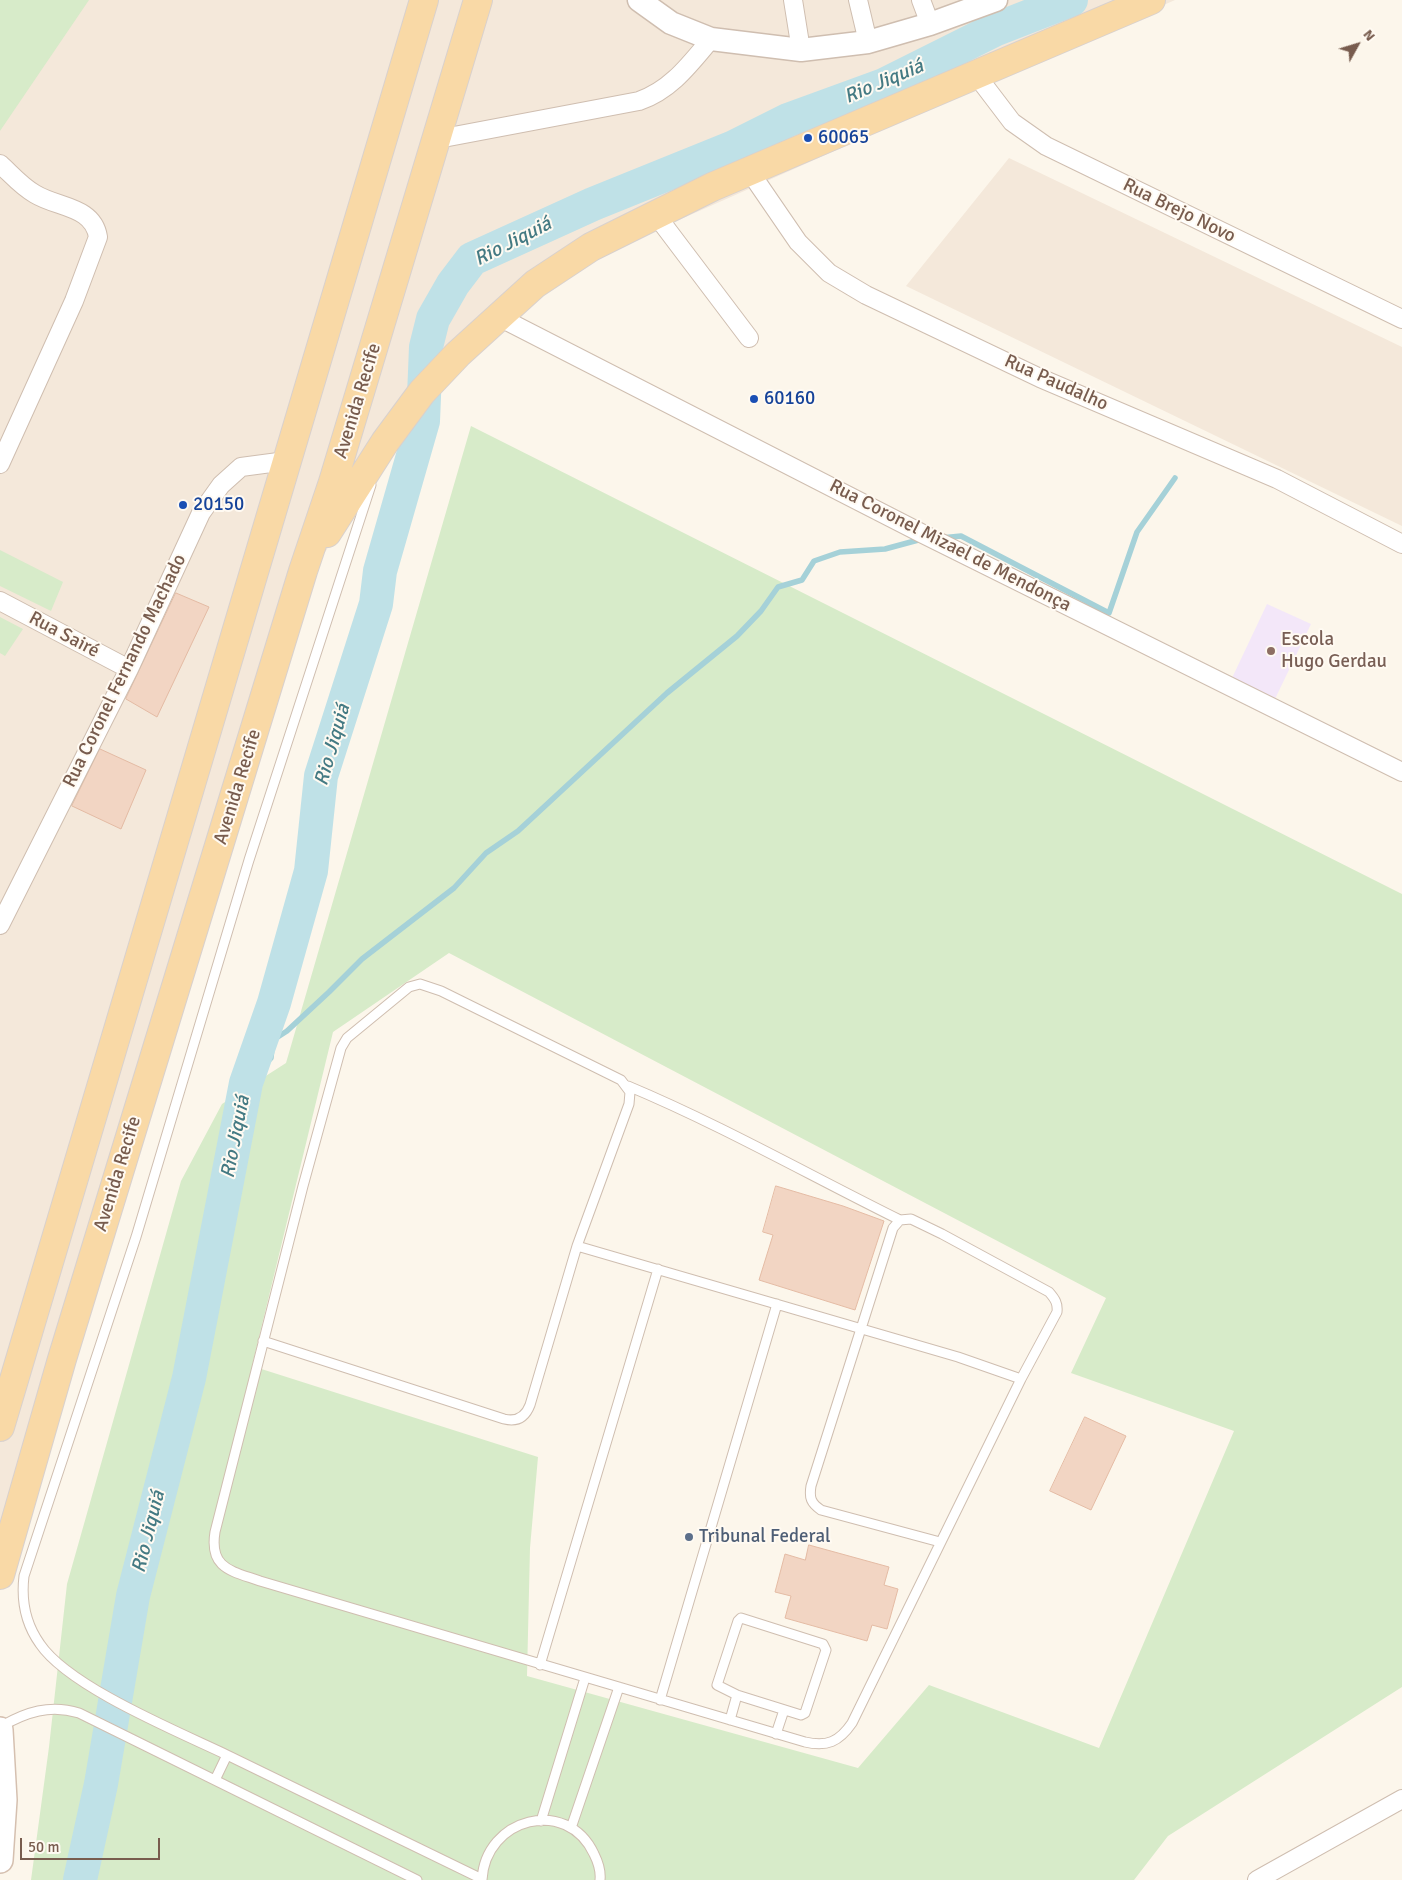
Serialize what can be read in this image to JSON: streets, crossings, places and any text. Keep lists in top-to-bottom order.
{
  "streets": {
    "main road": ["Avenida Recife"],
    "street": [
      "Rua Brejo Novo",
      "Rua Paudalho",
      "Rua Coronel Mizael de Mendonça",
      "Rua Sairé",
      "Rua Coronel Fernando Machado"
    ]
  },
  "crossings": [
    ["Rua Sairé", "Rua Coronel Fernando Machado"]
  ],
  "water": ["Rio Jiquiá"],
  "places": [
    "60065",
    "60160",
    "20150",
    "Escola Hugo Gerdau",
    "Tribunal Federal"
  ],
  "scale_bar": "50 m",
  "north": "top right"
}
